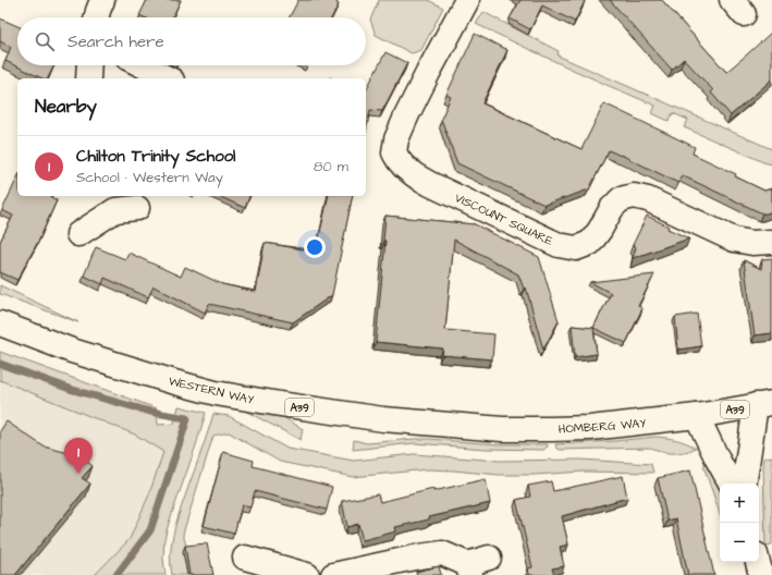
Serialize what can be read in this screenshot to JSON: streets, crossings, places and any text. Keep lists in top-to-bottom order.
{
  "streets": {
    "street": [
      "VISCOUNT SQUARE",
      "WESTERN WAY",
      "A39",
      "HOMBERG WAY"
    ]
  },
  "crossings": [
    ["WESTERN WAY", "HOMBERG WAY"]
  ],
  "page": {
    "search": "Search here",
    "heading": "Nearby",
    "list": [
      {
        "mark": "1",
        "name": "Chilton Trinity School",
        "note": "School · Western Way",
        "value": "80 m"
      }
    ],
    "pins": "1",
    "map_buttons": ["+", "−"]
  }
}
